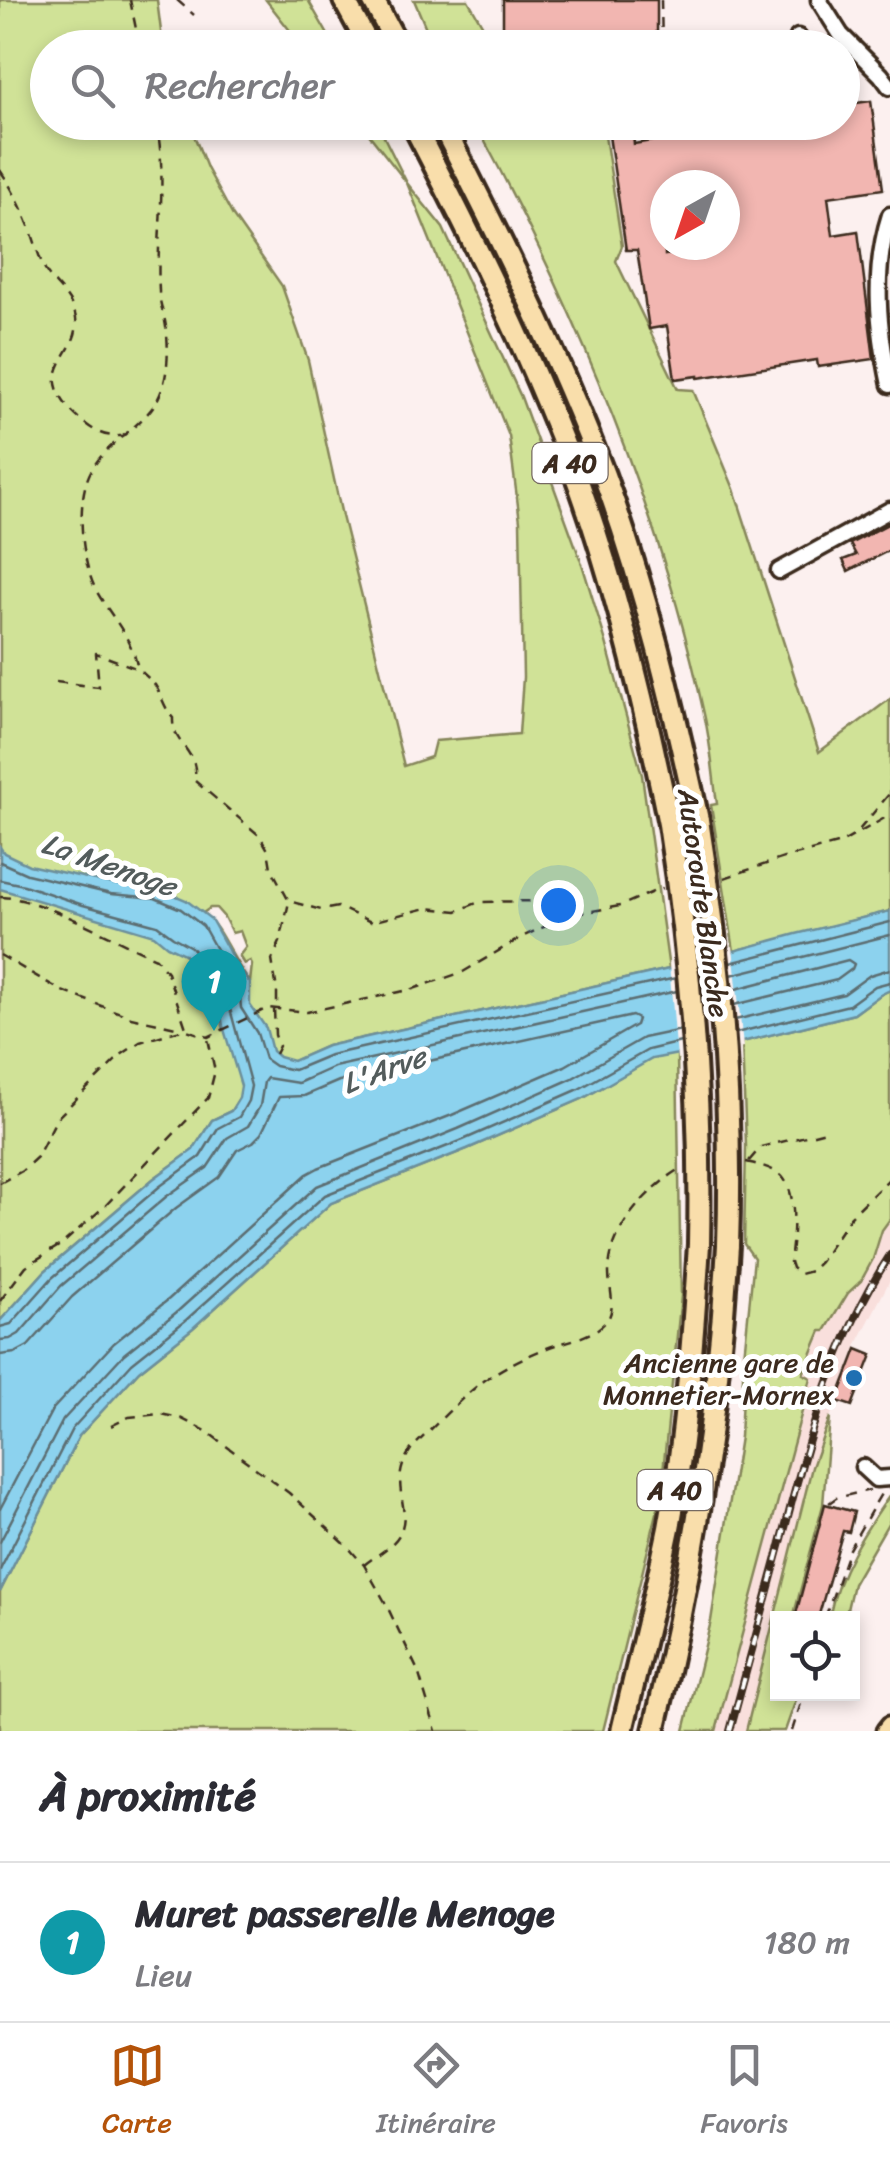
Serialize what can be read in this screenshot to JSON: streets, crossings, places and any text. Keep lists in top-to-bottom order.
{
  "streets": {
    "highway": ["A 40", "Autoroute Blanche"]
  },
  "water": ["La Menoge", "L'Arve"],
  "places": ["Ancienne gare de Monnetier-Mornex"],
  "north": "bottom left",
  "page": {
    "search": "Rechercher",
    "pins": "1",
    "heading": "À proximité",
    "list": [
      {
        "mark": "1",
        "name": "Muret passerelle Menoge",
        "note": "Lieu",
        "value": "180 m"
      }
    ],
    "nav": ["Carte", "Itinéraire", "Favoris"]
  }
}
